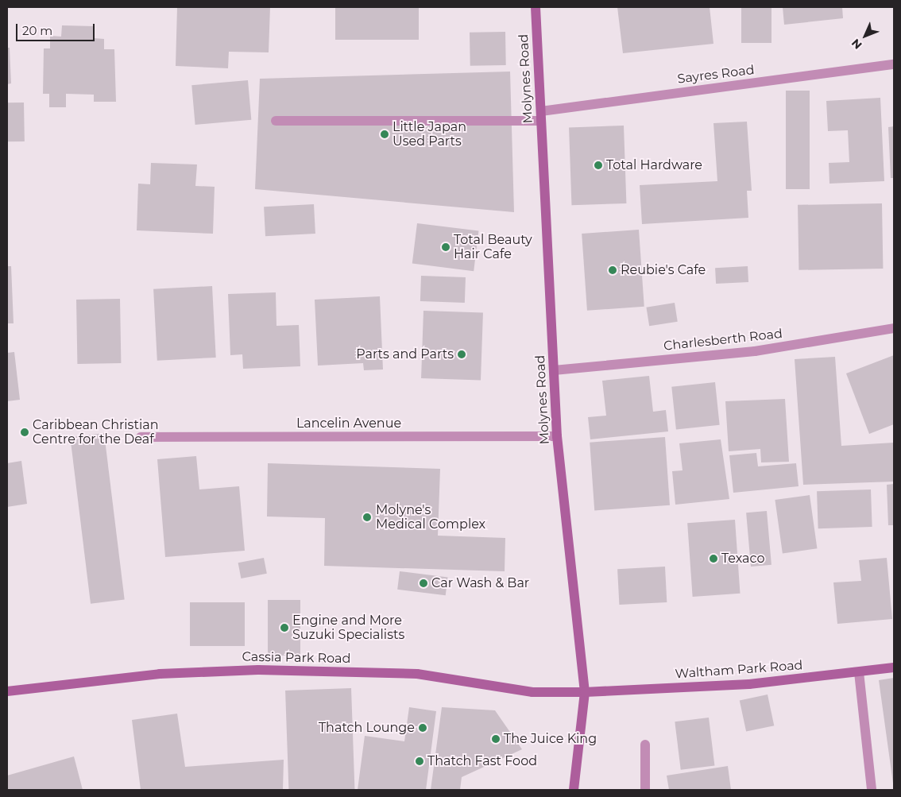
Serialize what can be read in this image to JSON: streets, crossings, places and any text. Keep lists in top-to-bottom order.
{
  "streets": {
    "main road": ["Molynes Road", "Cassia Park Road", "Waltham Park Road"],
    "street": ["Sayres Road", "Charlesberth Road", "Lancelin Avenue"]
  },
  "crossings": [
    ["Sayres Road", "Molynes Road"],
    ["Molynes Road", "Charlesberth Road"],
    ["Molynes Road", "Lancelin Avenue"],
    ["Molynes Road", "Cassia Park Road"],
    ["Molynes Road", "Waltham Park Road"],
    ["Cassia Park Road", "Waltham Park Road"]
  ],
  "places": [
    "Little Japan Used Parts",
    "Total Hardware",
    "Total Beauty Hair Cafe",
    "Reubie's Cafe",
    "Parts and Parts",
    "Caribbean Christian Centre for the Deaf",
    "Molyne's Medical Complex",
    "Texaco",
    "Car Wash & Bar",
    "Engine and More Suzuki Specialists",
    "Thatch Lounge",
    "The Juice King",
    "Thatch Fast Food"
  ],
  "scale_bar": "20 m",
  "north": "bottom left"
}
